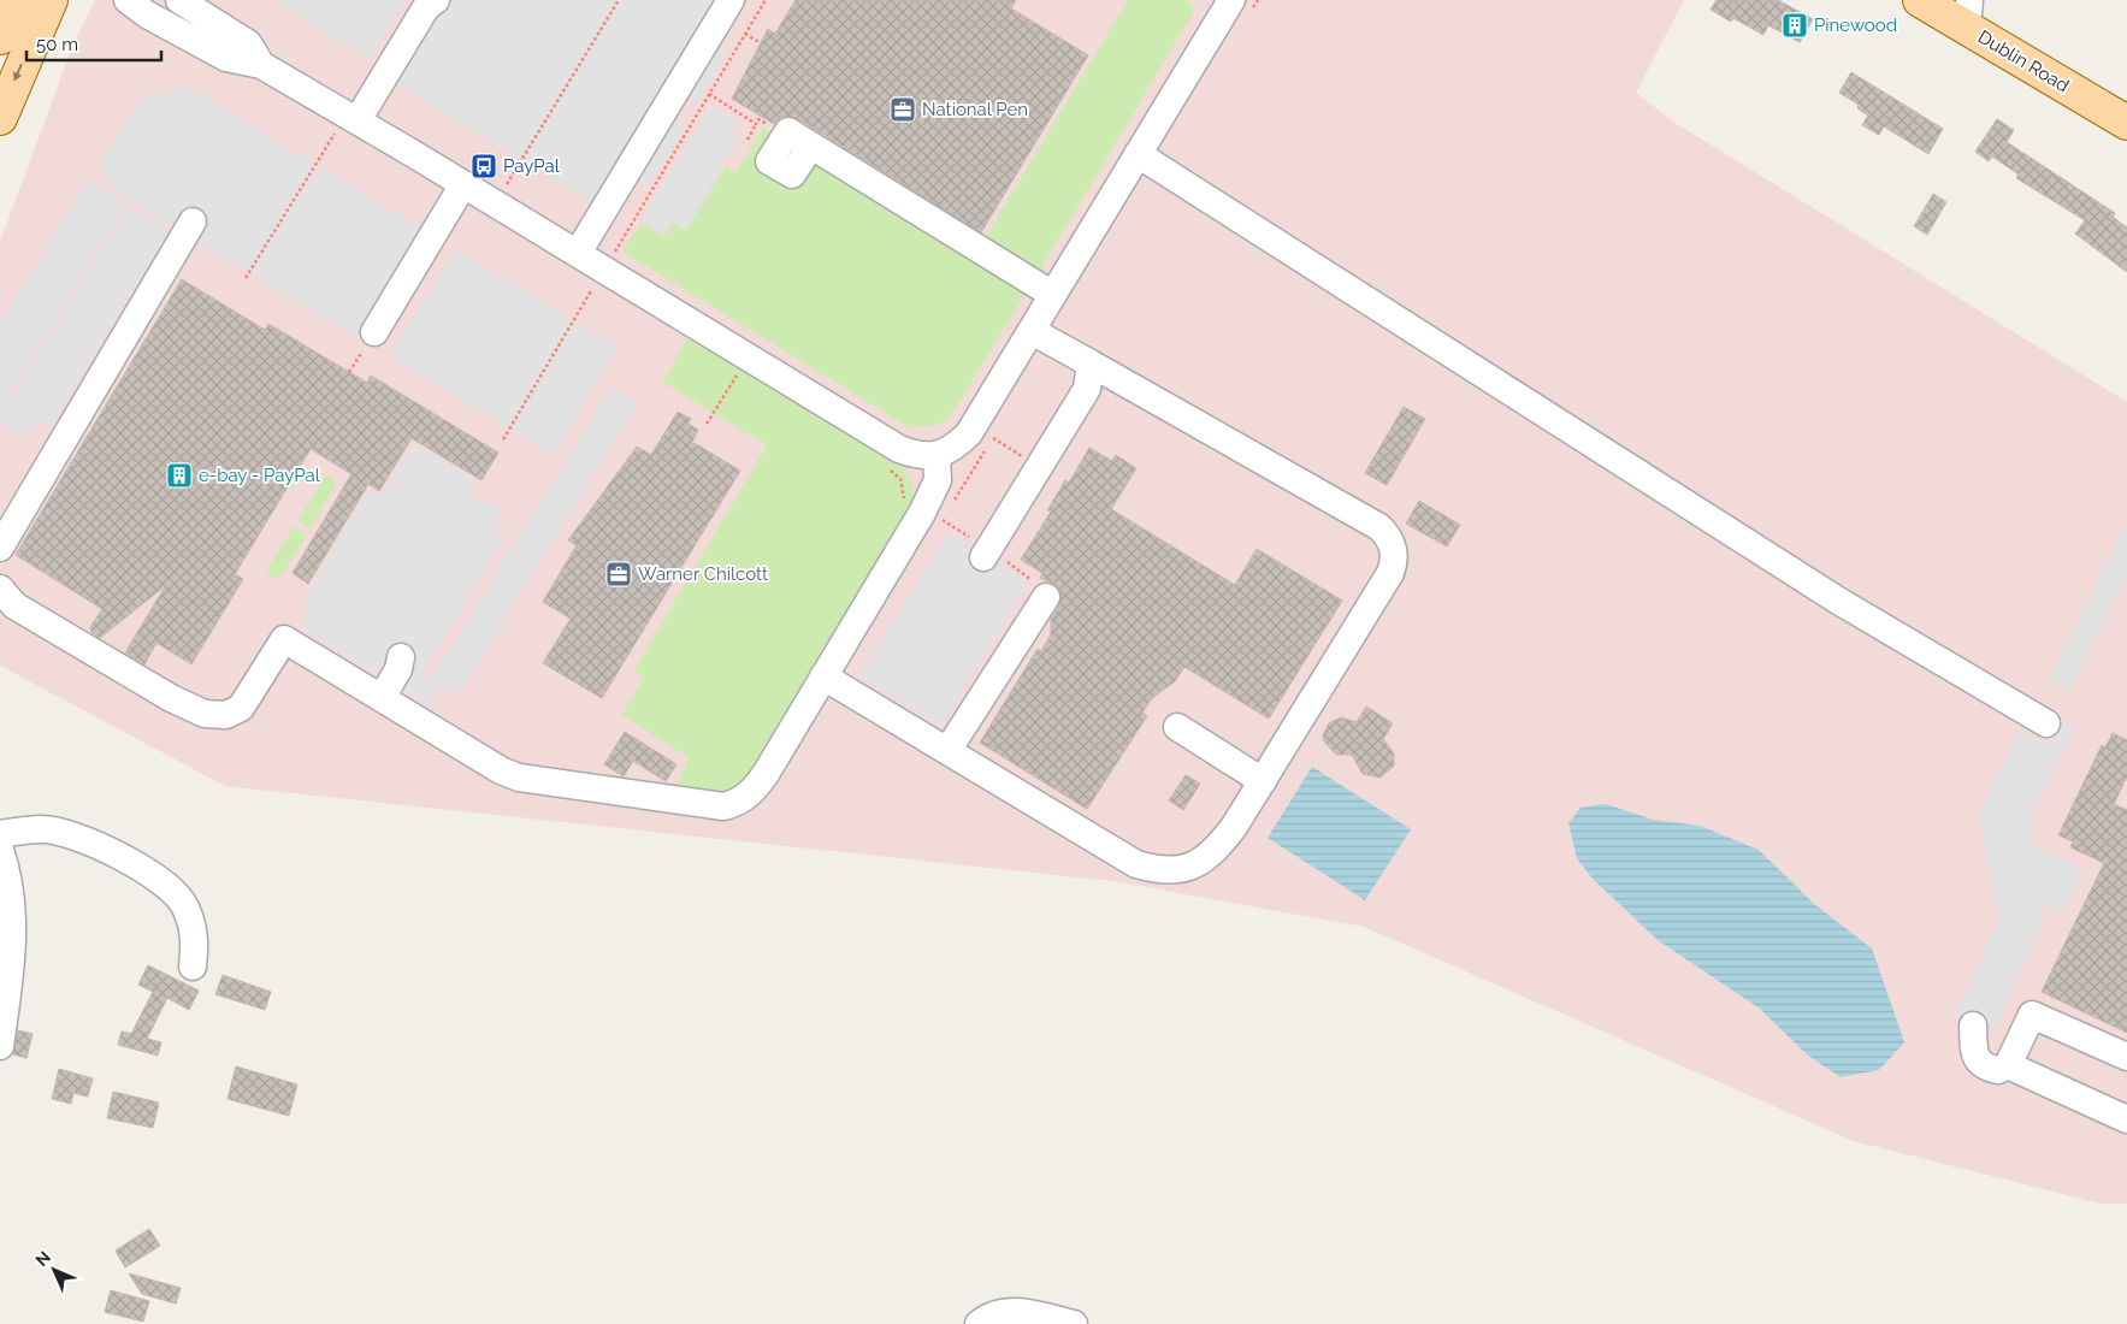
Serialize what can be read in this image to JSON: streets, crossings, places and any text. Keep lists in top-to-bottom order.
{
  "streets": {
    "main road": ["Dublin Road"]
  },
  "places": {
    "building": ["Pinewood", "e-bay - PayPal"],
    "office": ["National Pen", "Warner Chilcott"],
    "bus stop": ["PayPal"]
  },
  "scale_bar": "50 m",
  "north": "top left"
}
